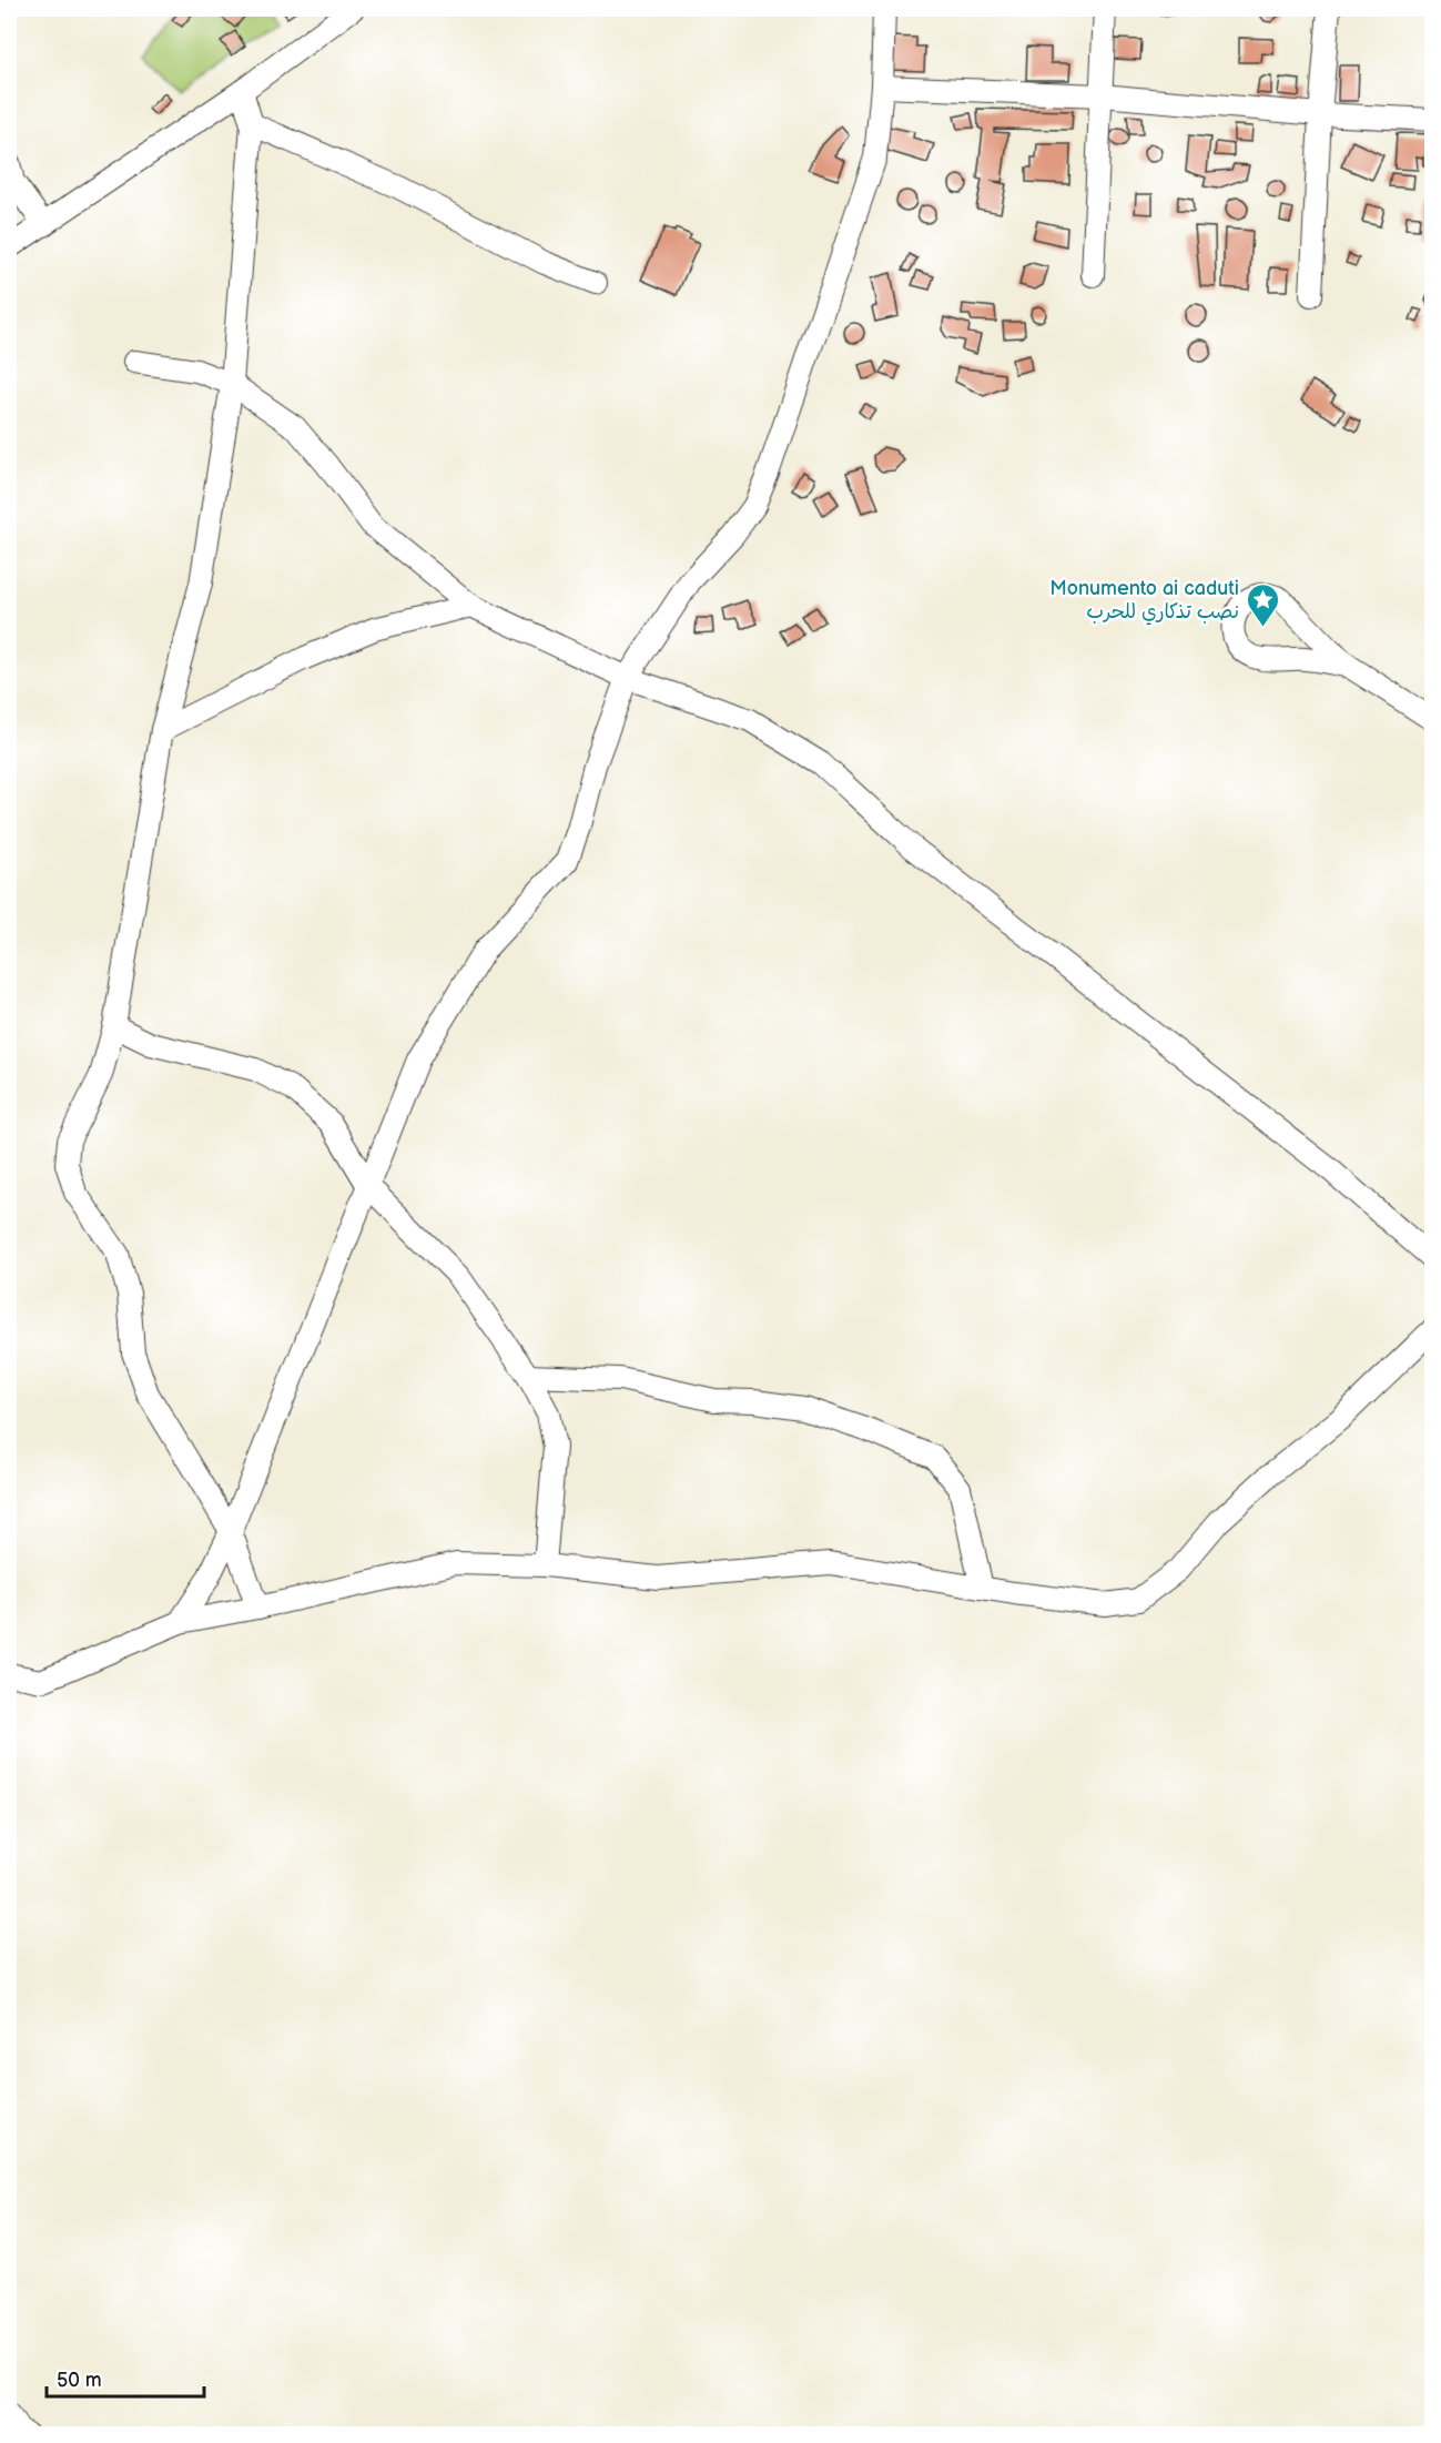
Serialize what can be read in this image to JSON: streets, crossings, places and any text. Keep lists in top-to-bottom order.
{
  "places": {
    "place": ["Monumento ai caduti نصب تذكاري للحرب"]
  },
  "scale_bar": "50 m"
}
